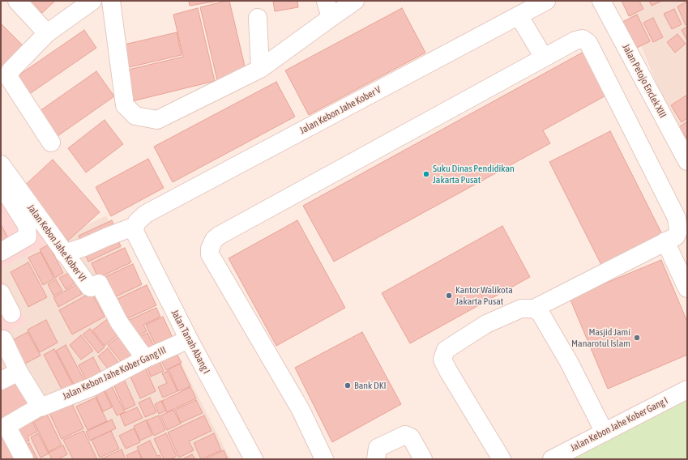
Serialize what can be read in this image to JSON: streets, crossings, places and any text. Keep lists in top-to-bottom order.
{
  "streets": {
    "street": [
      "Jalan Petojo Enclek XIII",
      "Jalan Kebon Jahe Kober V",
      "Jalan Kebon Jahe Kober VI",
      "Jalan Tanah Abang I",
      "Jalan Kebon Jahe Kober Gang III",
      "Jalan Kebon Jahe Kober Gang I"
    ]
  },
  "crossings": [
    ["Jalan Kebon Jahe Kober V", "Jalan Kebon Jahe Kober VI"],
    ["Jalan Kebon Jahe Kober V", "Jalan Tanah Abang I"],
    ["Jalan Kebon Jahe Kober VI", "Jalan Kebon Jahe Kober Gang III"],
    ["Jalan Tanah Abang I", "Jalan Kebon Jahe Kober Gang III"]
  ],
  "places": [
    "Suku Dinas Pendidikan Jakarta Pusat",
    "Kantor Walikota Jakarta Pusat",
    "Masjid Jami Manarotul Islam",
    "Bank DKI"
  ]
}
